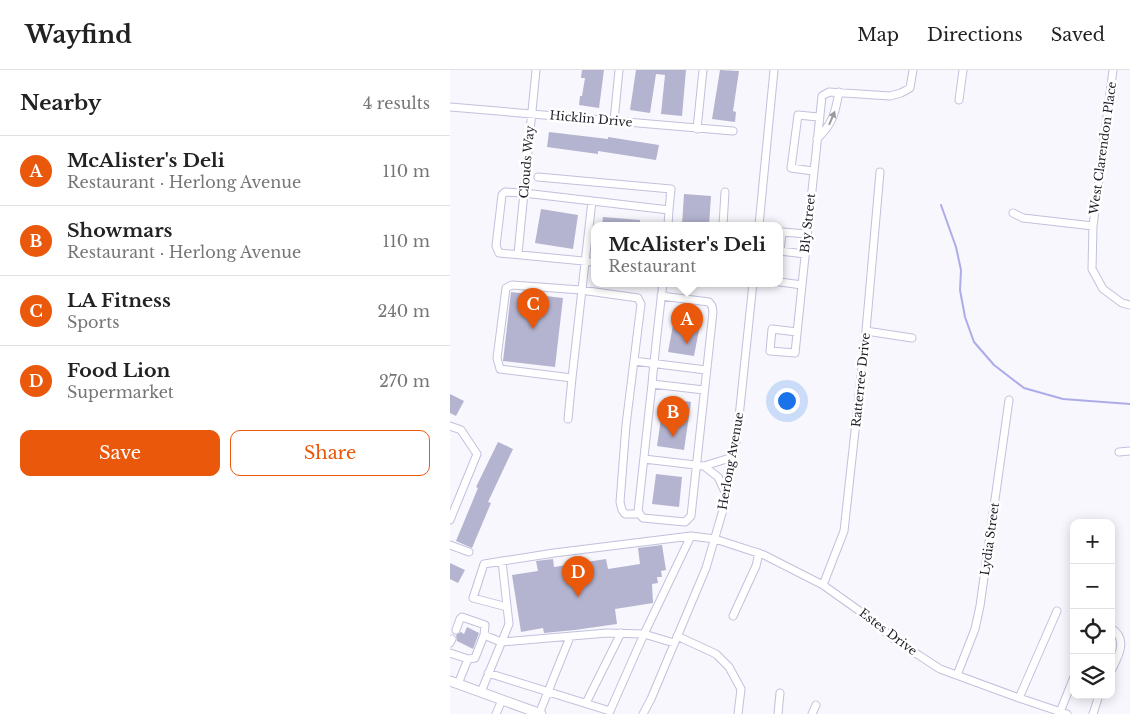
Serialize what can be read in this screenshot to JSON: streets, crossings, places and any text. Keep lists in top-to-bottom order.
{
  "streets": {
    "street": [
      "Hicklin Drive",
      "West Clarendon Place",
      "Clouds Way",
      "Bly Street",
      "Ratterree Drive",
      "Herlong Avenue",
      "Lydia Street",
      "Estes Drive"
    ]
  },
  "crossings": [
    ["Hicklin Drive", "Clouds Way"],
    ["Ratterree Drive", "Estes Drive"],
    ["Herlong Avenue", "Estes Drive"],
    ["Lydia Street", "Estes Drive"]
  ],
  "page": {
    "header": "Wayfind",
    "nav": ["Map", "Directions", "Saved"],
    "heading": ["Nearby", "4 results"],
    "list": [
      {
        "mark": "A",
        "name": "McAlister's Deli",
        "note": "Restaurant · Herlong Avenue",
        "value": "110 m"
      },
      {
        "mark": "B",
        "name": "Showmars",
        "note": "Restaurant · Herlong Avenue",
        "value": "110 m"
      },
      {
        "mark": "C",
        "name": "LA Fitness",
        "note": "Sports",
        "value": "240 m"
      },
      {
        "mark": "D",
        "name": "Food Lion",
        "note": "Supermarket",
        "value": "270 m"
      }
    ],
    "popup": ["McAlister's Deli", "Restaurant"],
    "pins": [
      "C",
      "A",
      "B",
      "D"
    ],
    "buttons": ["Save", "Share"],
    "map_buttons": ["+", "−"]
  }
}
